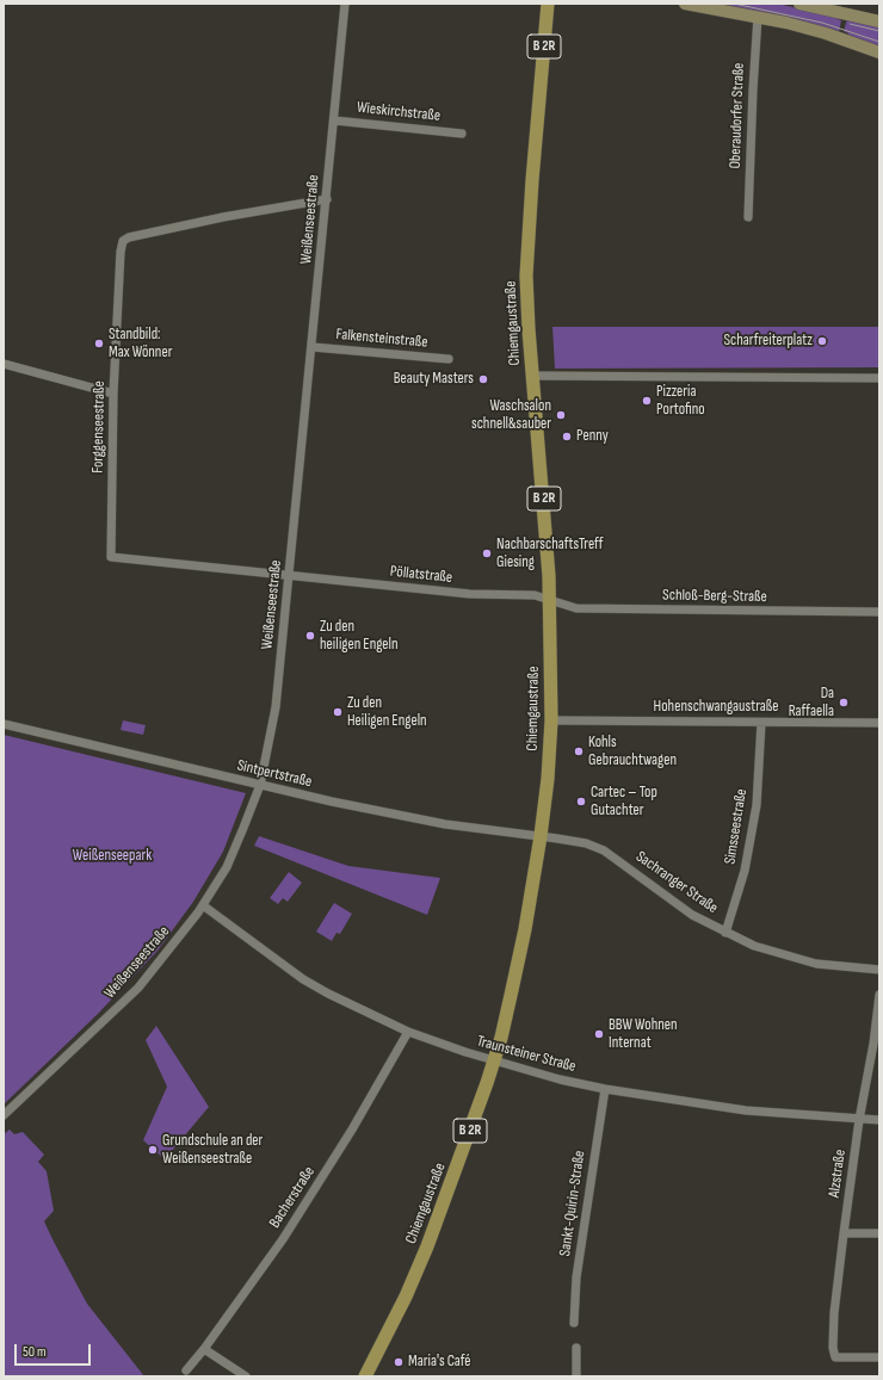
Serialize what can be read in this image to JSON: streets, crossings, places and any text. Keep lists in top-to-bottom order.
{
  "streets": {
    "main road": ["B 2R", "Chiemgaustraße"],
    "street": [
      "Wieskirchstraße",
      "Oberaudorfer Straße",
      "Weißenseestraße",
      "Falkensteinstraße",
      "Forggenseestraße",
      "Pöllatstraße",
      "Schloß-Berg-Straße",
      "Hohenschwangaustraße",
      "Sintpertstraße",
      "Simsseestraße",
      "Sachranger Straße",
      "Traunsteiner Straße",
      "Alzstraße",
      "Bacherstraße",
      "Sankt-Quirin-Straße"
    ]
  },
  "crossings": [
    ["Wieskirchstraße", "Weißenseestraße"],
    ["Weißenseestraße", "Falkensteinstraße"],
    ["Weißenseestraße", "Forggenseestraße"],
    ["Weißenseestraße", "Pöllatstraße"],
    ["Weißenseestraße", "Sintpertstraße"],
    ["Weißenseestraße", "Traunsteiner Straße"],
    ["Chiemgaustraße", "Pöllatstraße"],
    ["Chiemgaustraße", "Schloß-Berg-Straße"],
    ["Chiemgaustraße", "Hohenschwangaustraße"],
    ["Chiemgaustraße", "Sintpertstraße"],
    ["Chiemgaustraße", "Sachranger Straße"],
    ["Chiemgaustraße", "Traunsteiner Straße"],
    ["Forggenseestraße", "Pöllatstraße"],
    ["Pöllatstraße", "Schloß-Berg-Straße"],
    ["Hohenschwangaustraße", "Simsseestraße"],
    ["Sintpertstraße", "Sachranger Straße"],
    ["Simsseestraße", "Sachranger Straße"],
    ["Traunsteiner Straße", "Alzstraße"],
    ["Traunsteiner Straße", "Bacherstraße"],
    ["Traunsteiner Straße", "Sankt-Quirin-Straße"]
  ],
  "parks": ["Weißenseepark"],
  "places": [
    "Scharfreiterplatz",
    "Standbild: Max Wönner",
    "Beauty Masters",
    "Pizzeria Portofino",
    "Waschsalon schnell&sauber",
    "Penny",
    "NachbarschaftsTreff Giesing",
    "Zu den heiligen Engeln",
    "Da Raffaella",
    "Zu den Heiligen Engeln",
    "Kohls Gebrauchtwagen",
    "Cartec – Top Gutachter",
    "BBW Wohnen Internat",
    "Grundschule an der Weißenseestraße",
    "Maria's Café"
  ],
  "scale_bar": "50 m"
}
